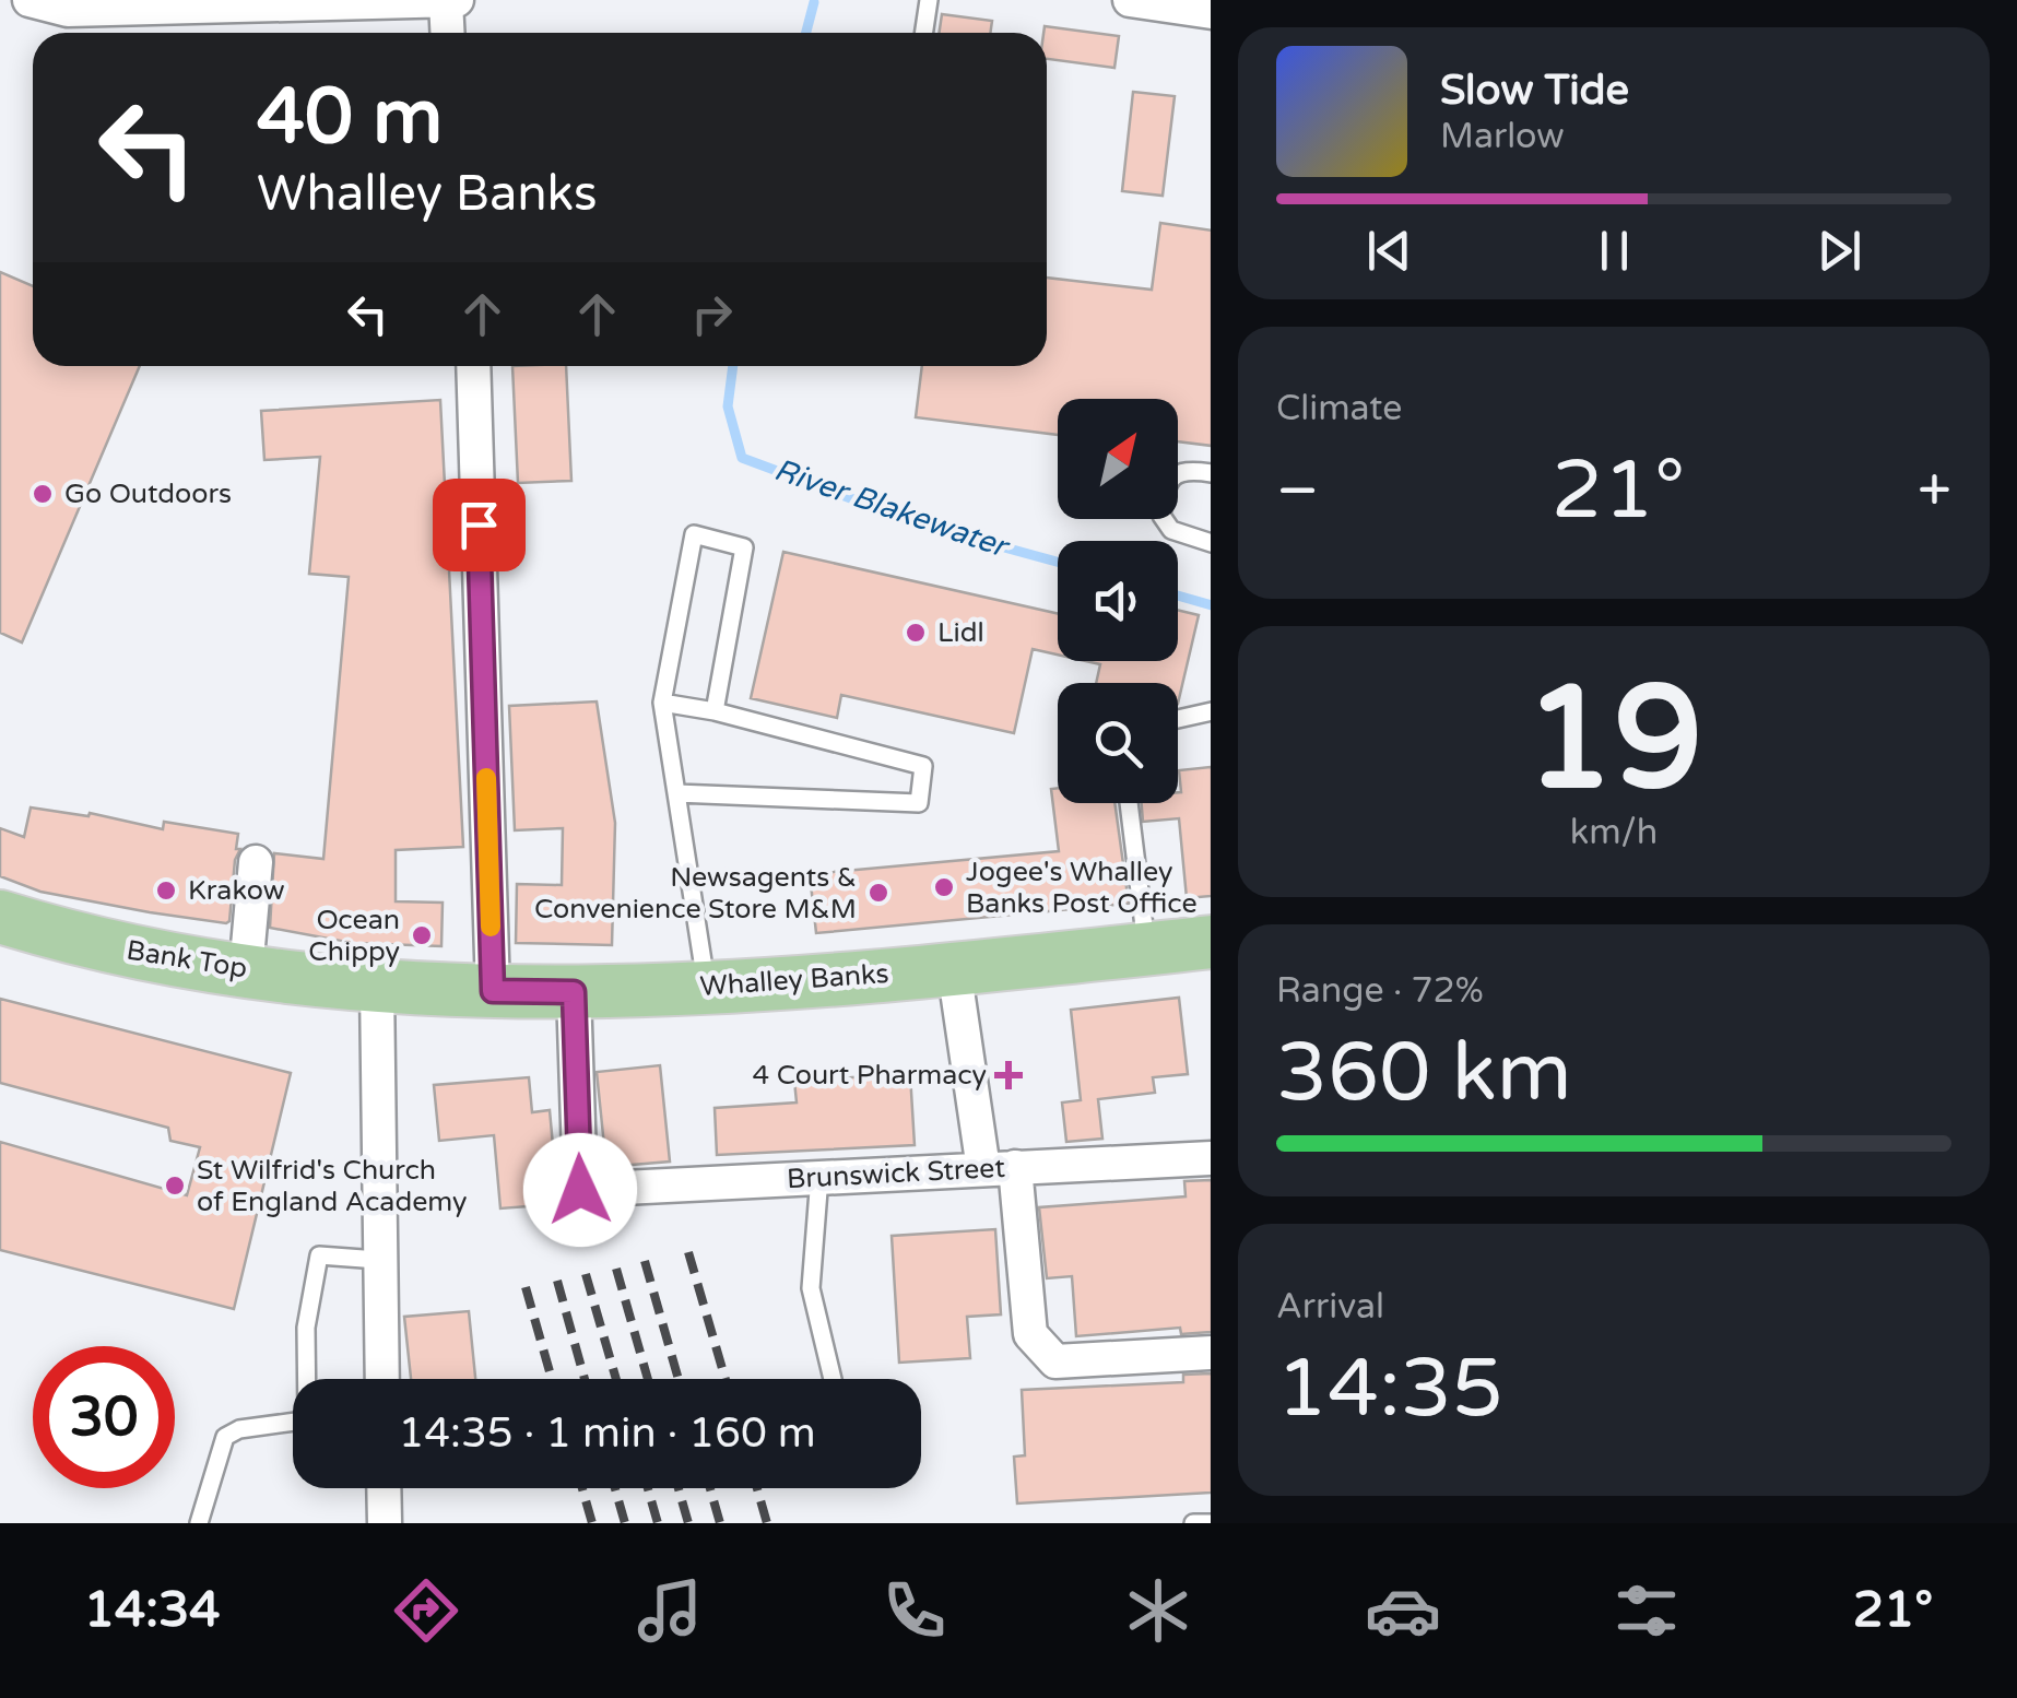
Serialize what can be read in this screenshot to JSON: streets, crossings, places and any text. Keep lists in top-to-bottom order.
{
  "streets": {
    "main road": ["Bank Top", "Whalley Banks"],
    "street": ["Brunswick Street"]
  },
  "crossings": [
    ["Bank Top", "Whalley Banks"],
    ["Whalley Banks", "Brunswick Street"]
  ],
  "water": ["River Blakewater"],
  "places": {
    "other": [
      "Go Outdoors",
      "Lidl",
      "Jogee's Whalley Banks Post Office",
      "Krakow",
      "Newsagents & Convenience Store M&M",
      "Ocean Chippy",
      "St Wilfrid's Church of England Academy"
    ],
    "health": ["4 Court Pharmacy"]
  },
  "north": "top right",
  "page": {
    "turn": ["40 m", "Whalley Banks"],
    "song": ["Slow Tide", "Marlow"],
    "tile": [
      "Climate",
      ["19", "km/h"],
      ["Range · 72%", "360 km"],
      ["Arrival", "14:35"]
    ],
    "heat": ["−", "21°", "+"],
    "limit": "30",
    "trip": "14:35 · 1 min · 160 m",
    "tabs": ["14:34", "21°"]
  }
}
